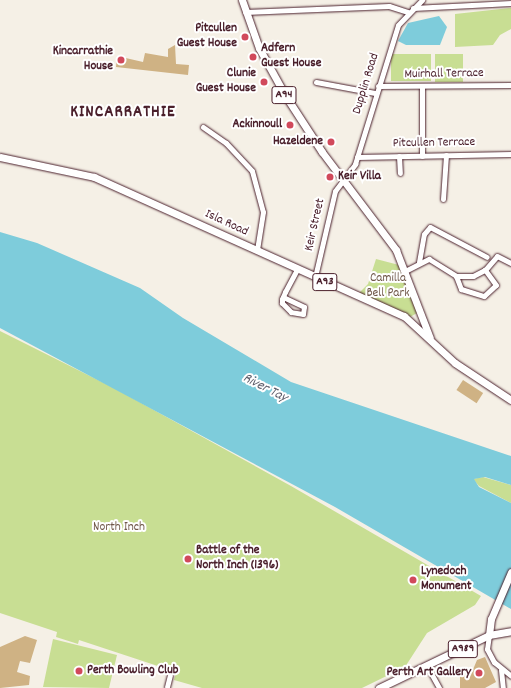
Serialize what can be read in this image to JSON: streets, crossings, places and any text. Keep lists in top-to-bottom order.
{
  "streets": {
    "main road": [
      "A94",
      "Isla Road",
      "A93",
      "A989"
    ],
    "street": [
      "Muirhall Terrace",
      "Dupplin Road",
      "Pitcullen Terrace",
      "Keir Street"
    ]
  },
  "crossings": [
    ["Muirhall Terrace", "Dupplin Road"],
    ["Dupplin Road", "A94"],
    ["Dupplin Road", "Pitcullen Terrace"],
    ["Dupplin Road", "Keir Street"],
    ["A94", "Isla Road"],
    ["A94", "Keir Street"],
    ["A94", "A93"],
    ["Isla Road", "Keir Street"],
    ["Isla Road", "A93"]
  ],
  "districts": ["KINCARRATHIE"],
  "water": ["River Tay"],
  "parks": ["Camilla Bell Park", "North Inch"],
  "places": [
    "Pitcullen Guest House",
    "Adfern Guest House",
    "Kincarrathie House",
    "Clunie Guest House",
    "Ackinnoull",
    "Hazeldene",
    "Keir Villa",
    "Battle of the North Inch (1396)",
    "Lynedoch Monument",
    "Perth Bowling Club",
    "Perth Art Gallery"
  ]
}
